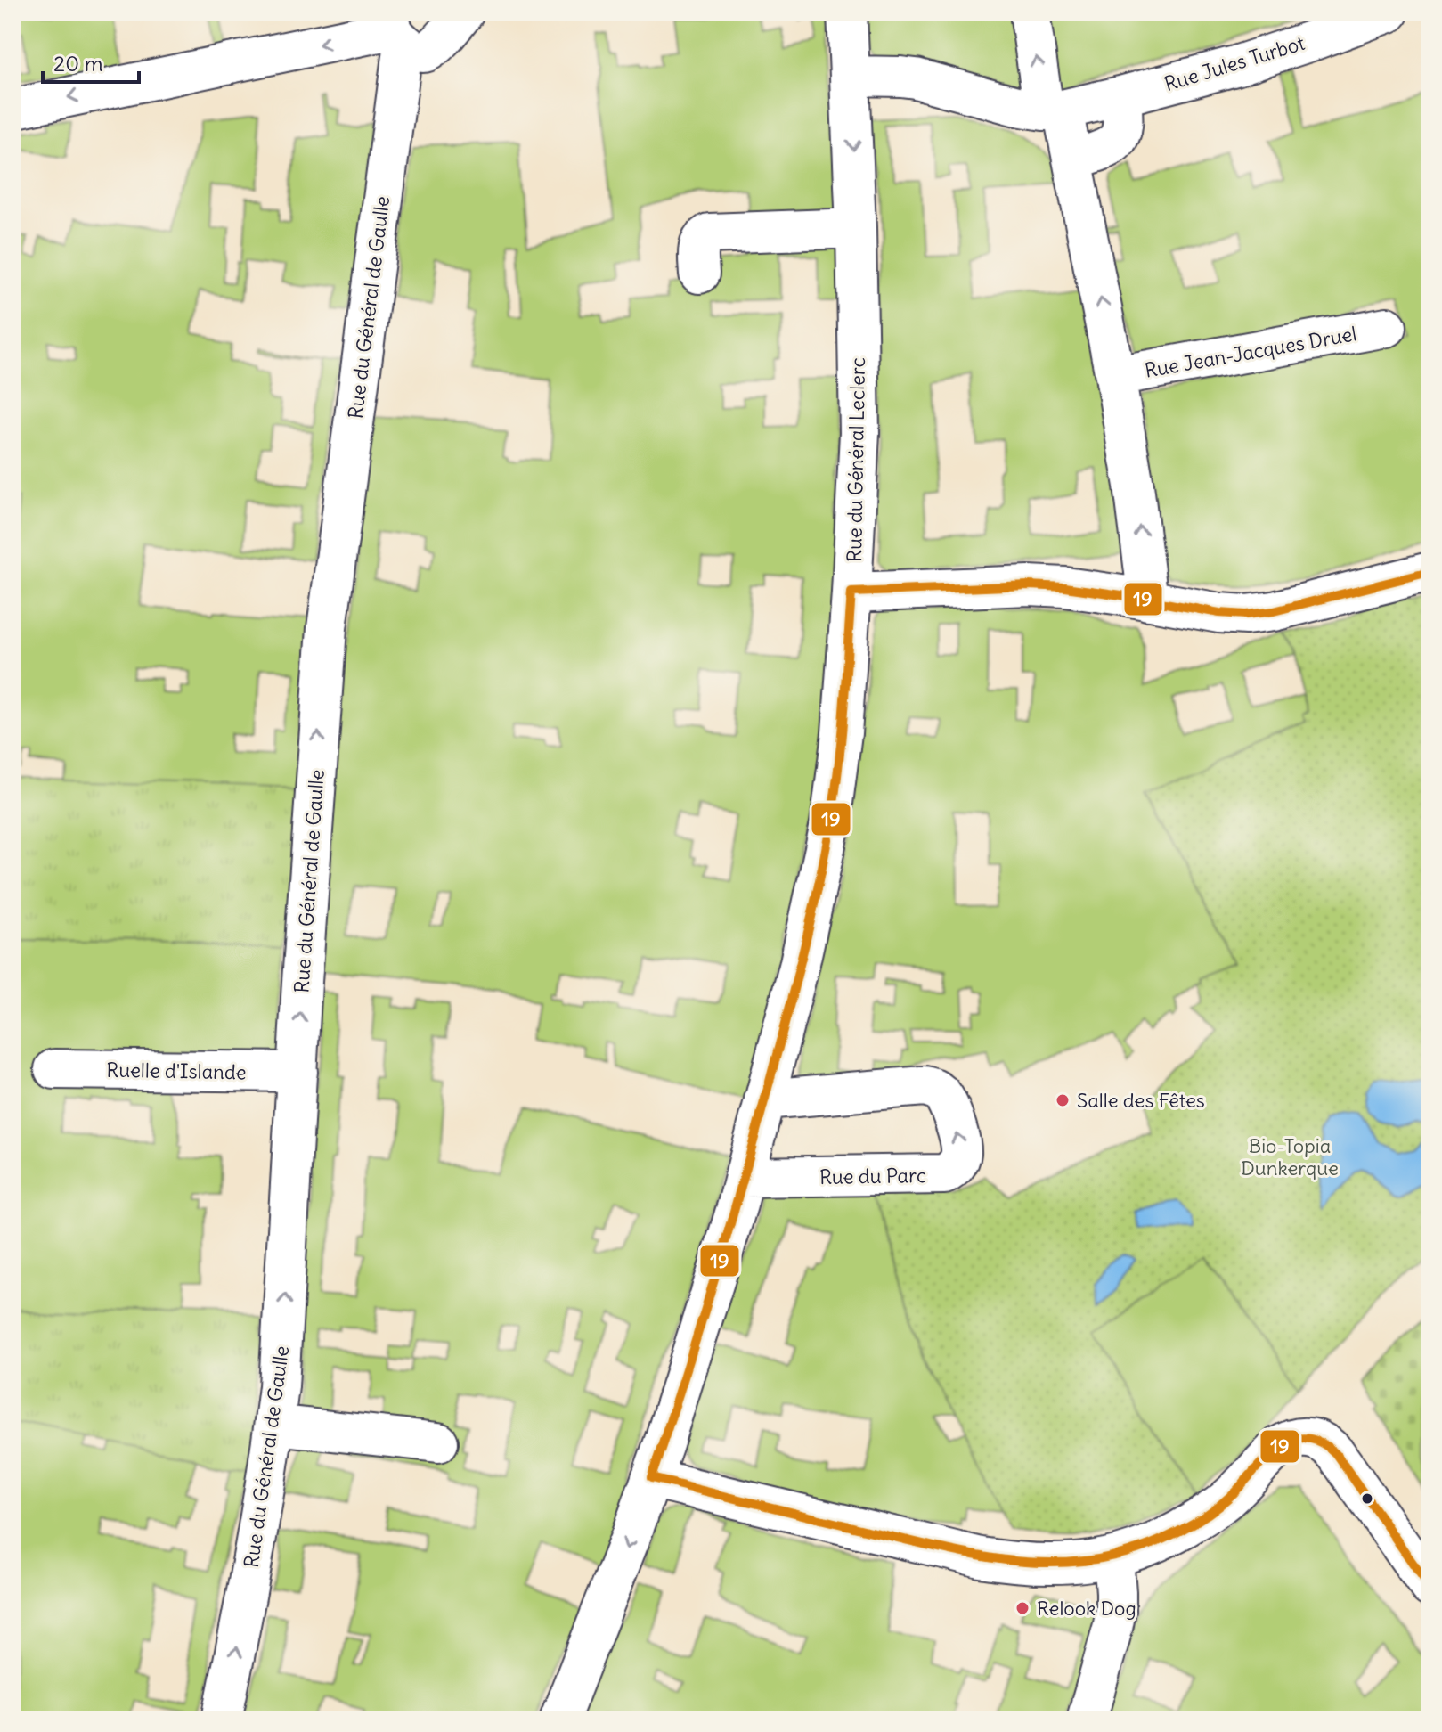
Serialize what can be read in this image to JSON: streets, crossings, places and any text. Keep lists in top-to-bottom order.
{
  "streets": {
    "street": [
      "Rue Jules Turbot",
      "Rue du Général de Gaulle",
      "Rue Jean-Jacques Druel",
      "Rue du Général Leclerc",
      "Ruelle d'Islande",
      "Rue du Parc"
    ]
  },
  "crossings": [
    ["Rue Jules Turbot", "Rue du Général Leclerc"],
    ["Rue du Général de Gaulle", "Ruelle d'Islande"],
    ["Rue du Général Leclerc", "Rue du Parc"]
  ],
  "one_way": ["Rue du Général de Gaulle"],
  "parks": ["Bio-Topia Dunkerque"],
  "places": ["Salle des Fêtes", "Relook Dog"],
  "lines": ["transit line 19"],
  "scale_bar": "20 m"
}
